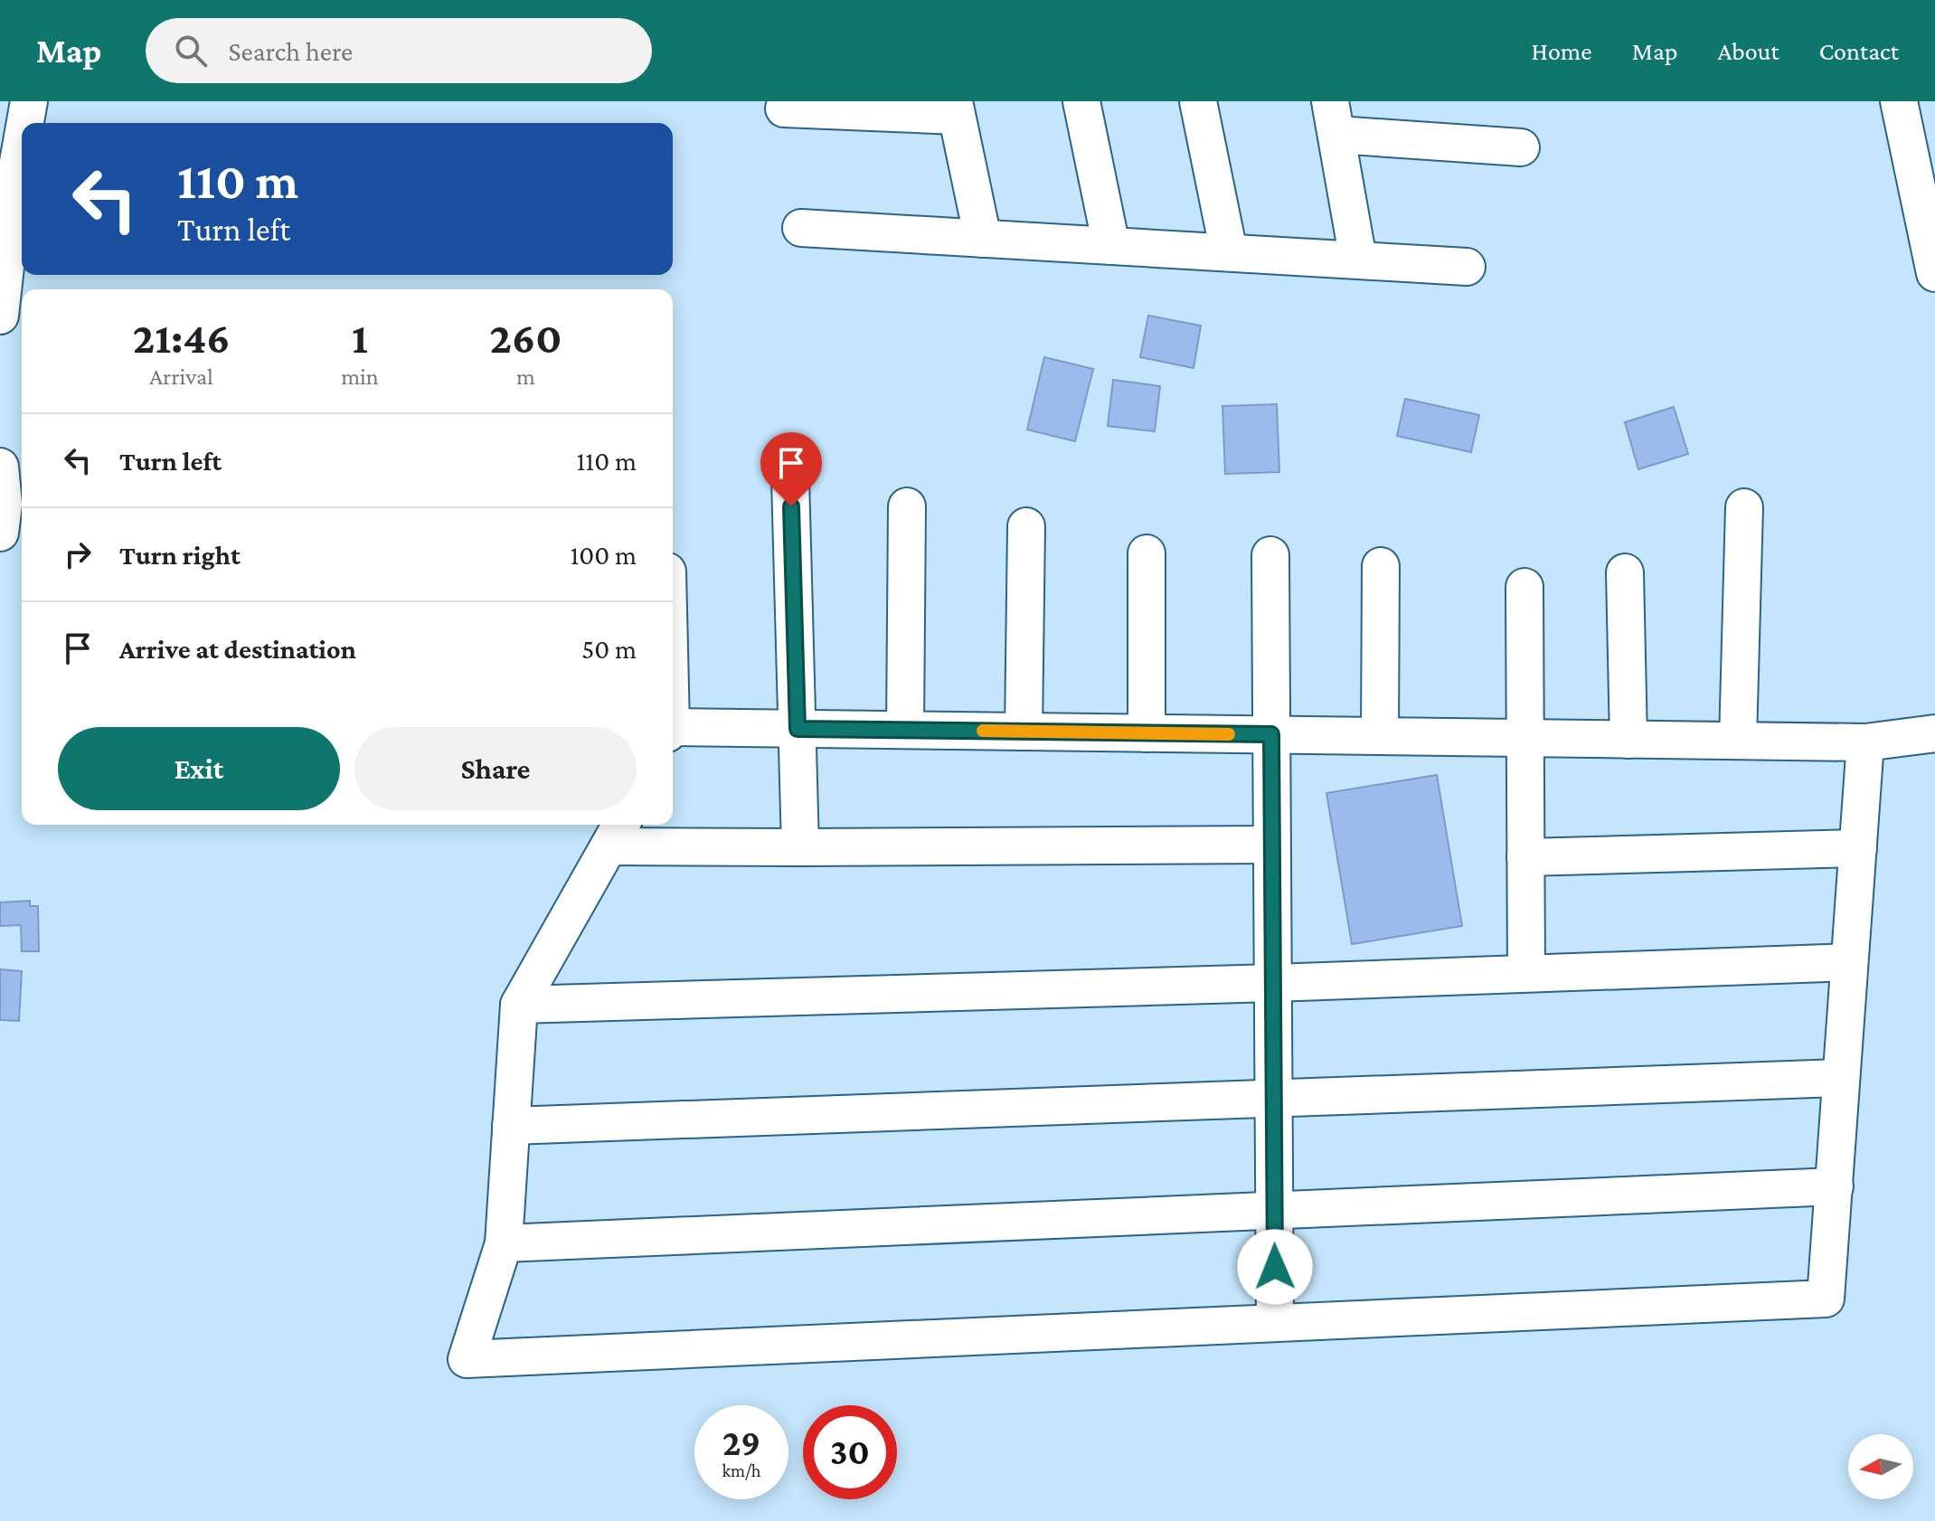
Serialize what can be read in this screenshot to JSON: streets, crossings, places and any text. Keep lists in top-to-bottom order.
{
  "north": "left",
  "page": {
    "header": "Map",
    "search": "Search here",
    "nav": [
      "Home",
      "Map",
      "About",
      "Contact"
    ],
    "turn": ["110 m", "Turn left"],
    "eta": [
      "21:46",
      "Arrival",
      "1",
      "min",
      "260",
      "m"
    ],
    "list": [
      {
        "name": "Turn left",
        "value": "110 m"
      },
      {
        "name": "Turn right",
        "value": "100 m"
      },
      {
        "name": "Arrive at destination",
        "value": "50 m"
      }
    ],
    "buttons": ["Exit", "Share"],
    "speed": "29 km/h",
    "limit": "30"
  }
}
